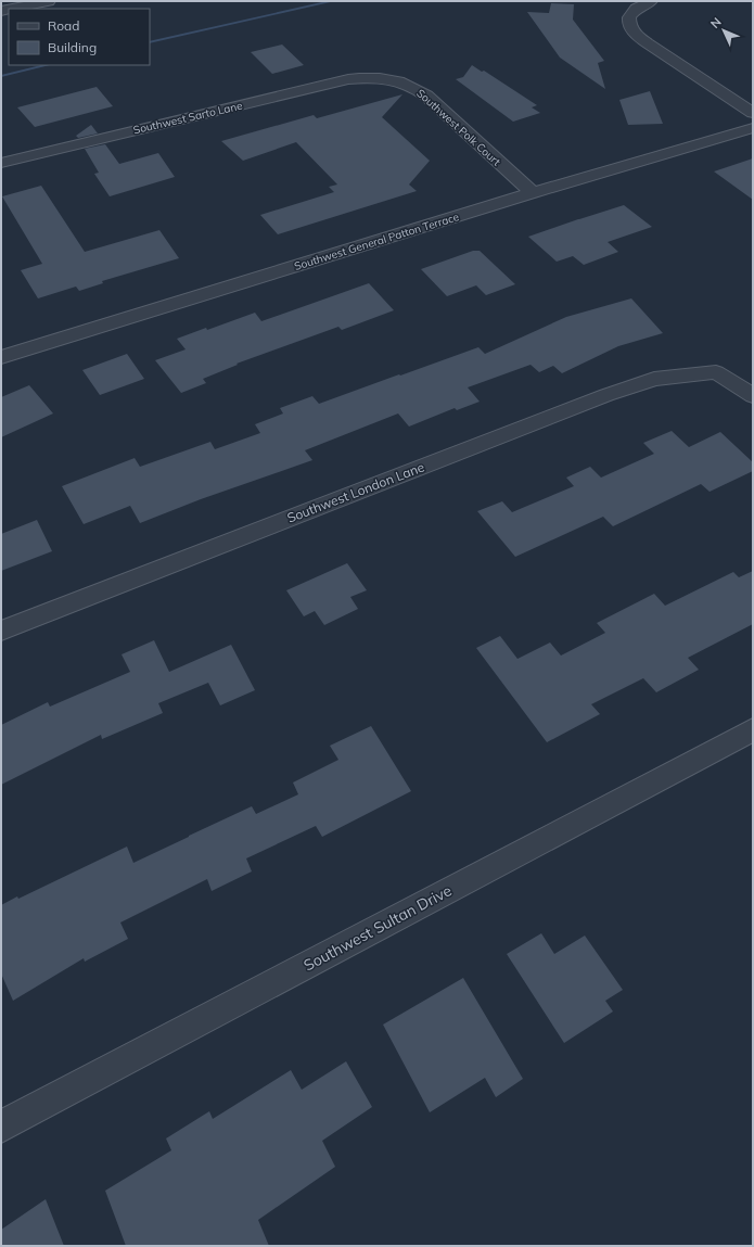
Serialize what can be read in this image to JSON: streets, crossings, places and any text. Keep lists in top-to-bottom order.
{
  "streets": {
    "street": [
      "Southwest Sarto Lane",
      "Southwest Polk Court",
      "Southwest General Patton Terrace",
      "Southwest London Lane",
      "Southwest Sultan Drive"
    ]
  },
  "crossings": [
    ["Southwest Sarto Lane", "Southwest Polk Court"],
    ["Southwest Polk Court", "Southwest General Patton Terrace"]
  ],
  "legend": ["Road", "Building"],
  "north": "top left"
}
